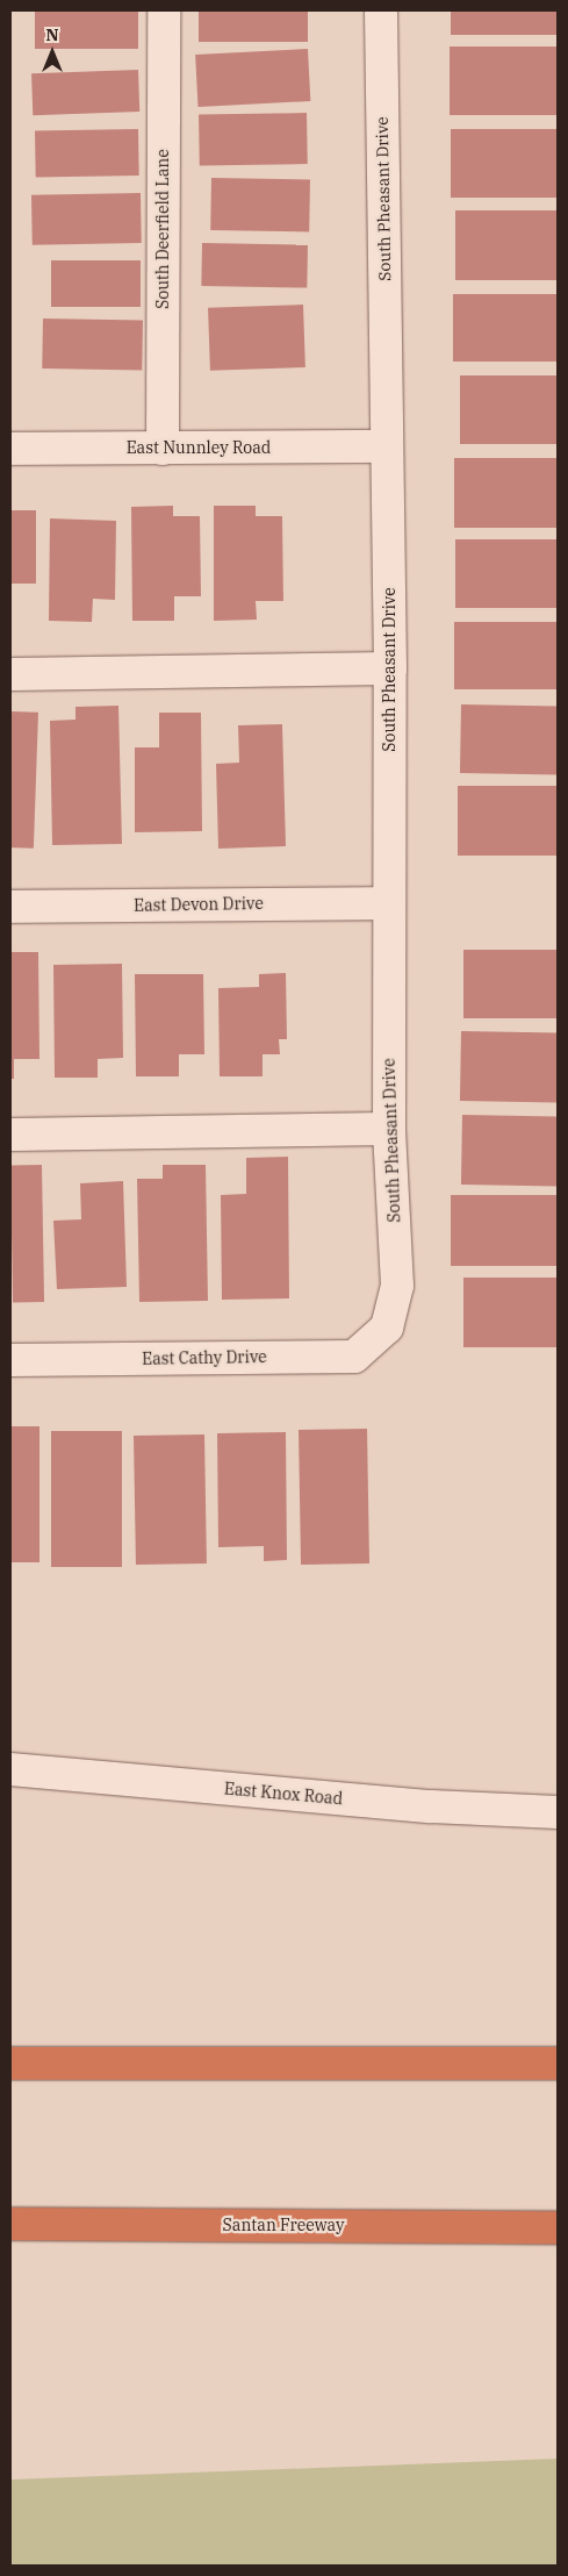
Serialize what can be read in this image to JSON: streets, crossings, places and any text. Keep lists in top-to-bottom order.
{
  "streets": {
    "highway": ["Santan Freeway"],
    "street": [
      "South Pheasant Drive",
      "South Deerfield Lane",
      "East Nunnley Road",
      "East Devon Drive",
      "East Cathy Drive",
      "East Knox Road"
    ]
  },
  "crossings": [
    ["South Pheasant Drive", "East Nunnley Road"],
    ["South Pheasant Drive", "East Devon Drive"],
    ["South Pheasant Drive", "East Cathy Drive"],
    ["South Deerfield Lane", "East Nunnley Road"]
  ],
  "north": "top"
}
